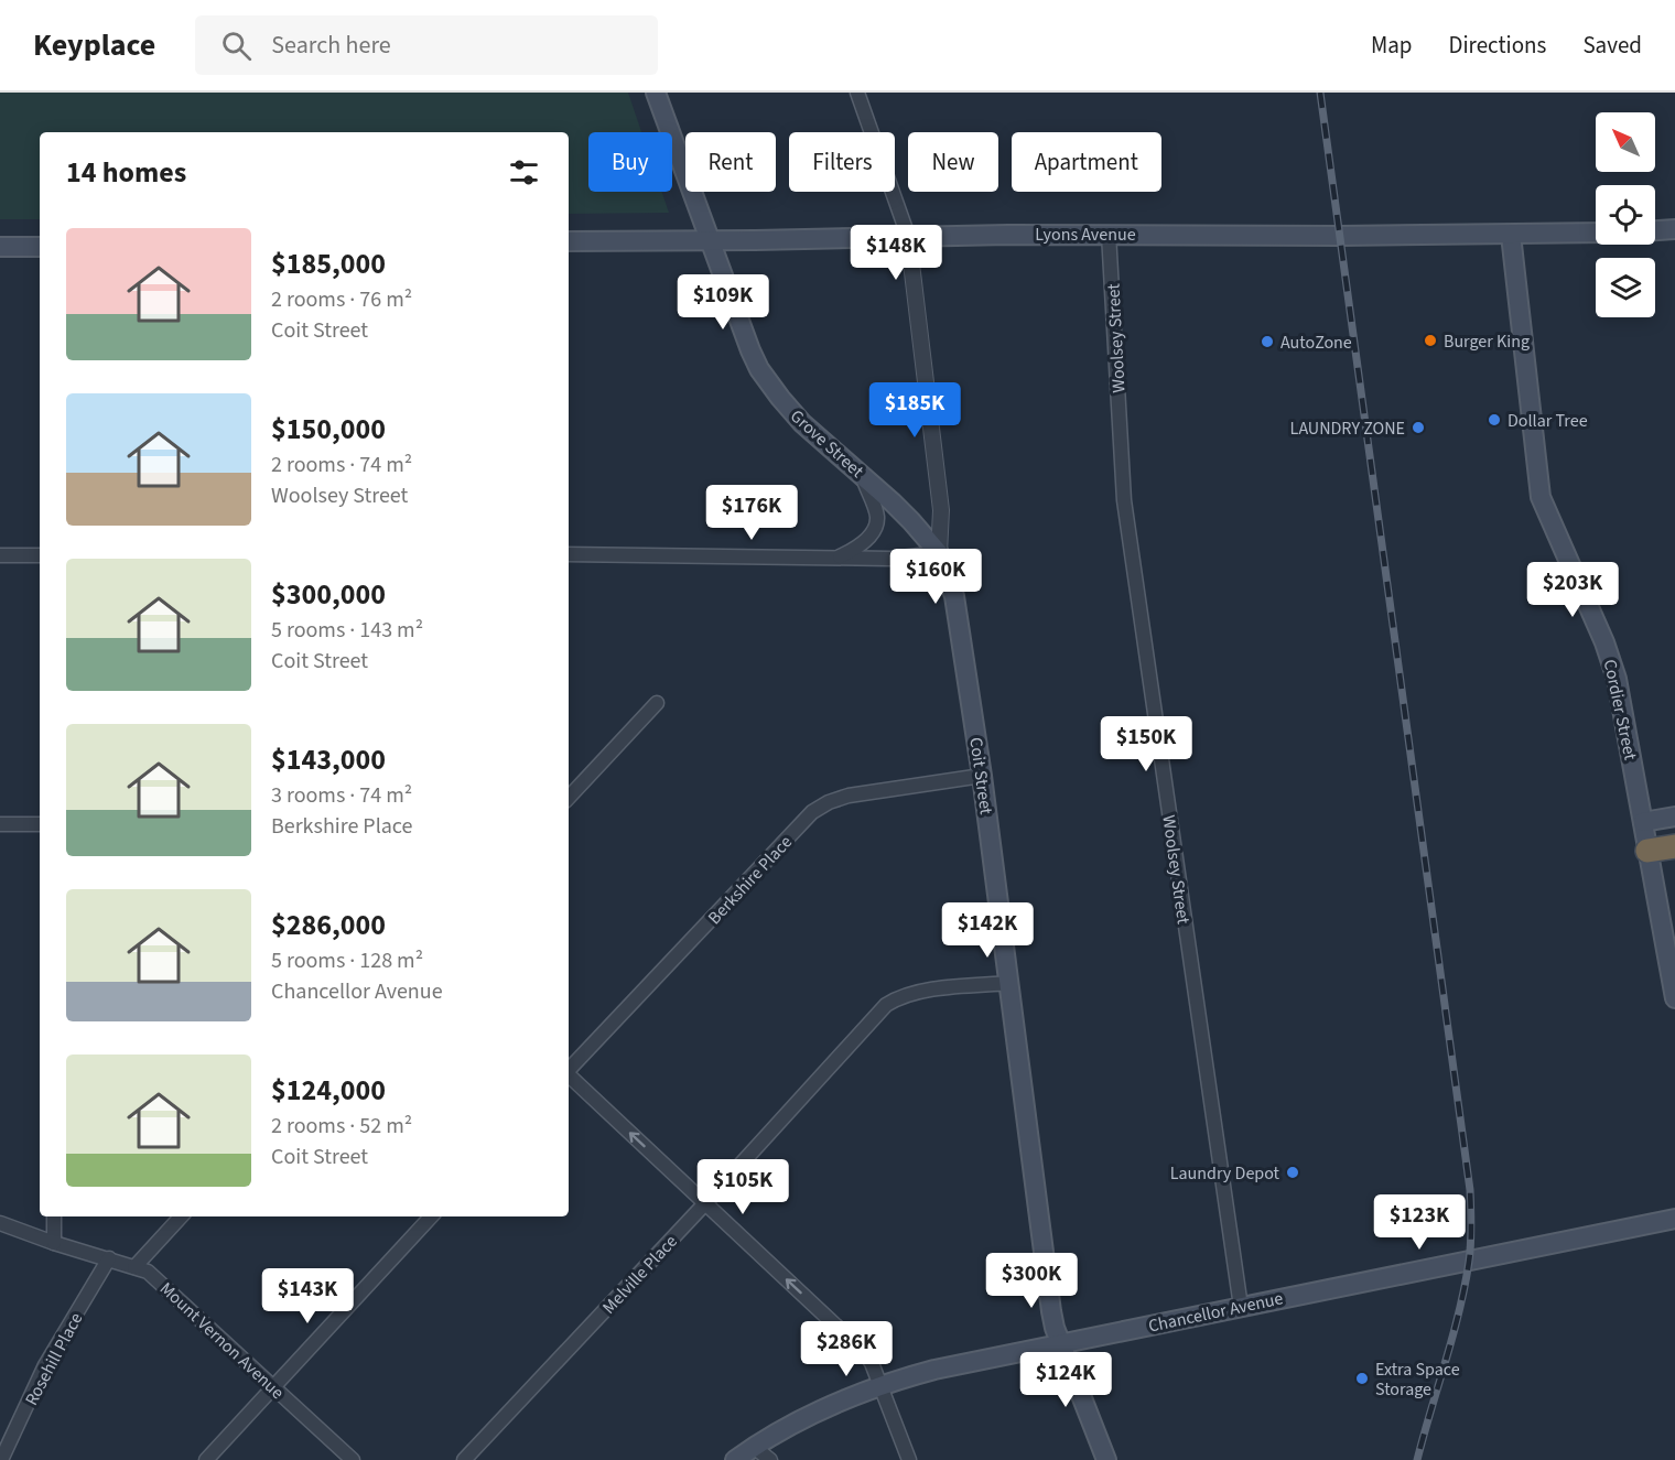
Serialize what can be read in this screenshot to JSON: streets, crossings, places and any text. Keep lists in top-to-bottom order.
{
  "streets": {
    "main road": [
      "Lyons Avenue",
      "Grove Street",
      "Cordier Street",
      "Coit Street",
      "Chancellor Avenue"
    ],
    "street": [
      "Woolsey Street",
      "Berkshire Place",
      "Melville Place",
      "Mount Vernon Avenue",
      "Rosehill Place"
    ]
  },
  "crossings": [
    ["Lyons Avenue", "Woolsey Street"],
    ["Lyons Avenue", "Grove Street"],
    ["Lyons Avenue", "Cordier Street"],
    ["Lyons Avenue", "Coit Street"],
    ["Woolsey Street", "Chancellor Avenue"],
    ["Grove Street", "Coit Street"],
    ["Coit Street", "Berkshire Place"],
    ["Coit Street", "Melville Place"],
    ["Coit Street", "Chancellor Avenue"],
    ["Mount Vernon Avenue", "Rosehill Place"]
  ],
  "places": [
    "Burger King",
    "AutoZone",
    "Dollar Tree",
    "LAUNDRY ZONE",
    "Laundry Depot",
    "Extra Space Storage"
  ],
  "north": "top left",
  "page": {
    "header": "Keyplace",
    "search": "Search here",
    "nav": ["Map", "Directions", "Saved"],
    "chip": [
      "Buy",
      "Rent",
      "Filters",
      "New",
      "Apartment"
    ],
    "heading": "14 homes",
    "list": [
      {
        "name": "$185,000",
        "note": "2 rooms · 76 m² · Coit Street"
      },
      {
        "name": "$150,000",
        "note": "2 rooms · 74 m² · Woolsey Street"
      },
      {
        "name": "$300,000",
        "note": "5 rooms · 143 m² · Coit Street"
      },
      {
        "name": "$143,000",
        "note": "3 rooms · 74 m² · Berkshire Place"
      },
      {
        "name": "$286,000",
        "note": "5 rooms · 128 m² · Chancellor Avenue"
      },
      {
        "name": "$124,000",
        "note": "2 rooms · 52 m² · Coit Street"
      }
    ],
    "price": [
      "$148K",
      "$109K",
      "$185K",
      "$176K",
      "$160K",
      "$203K",
      "$150K",
      "$142K",
      "$105K",
      "$123K",
      "$300K",
      "$143K",
      "$286K",
      "$124K"
    ]
  }
}
